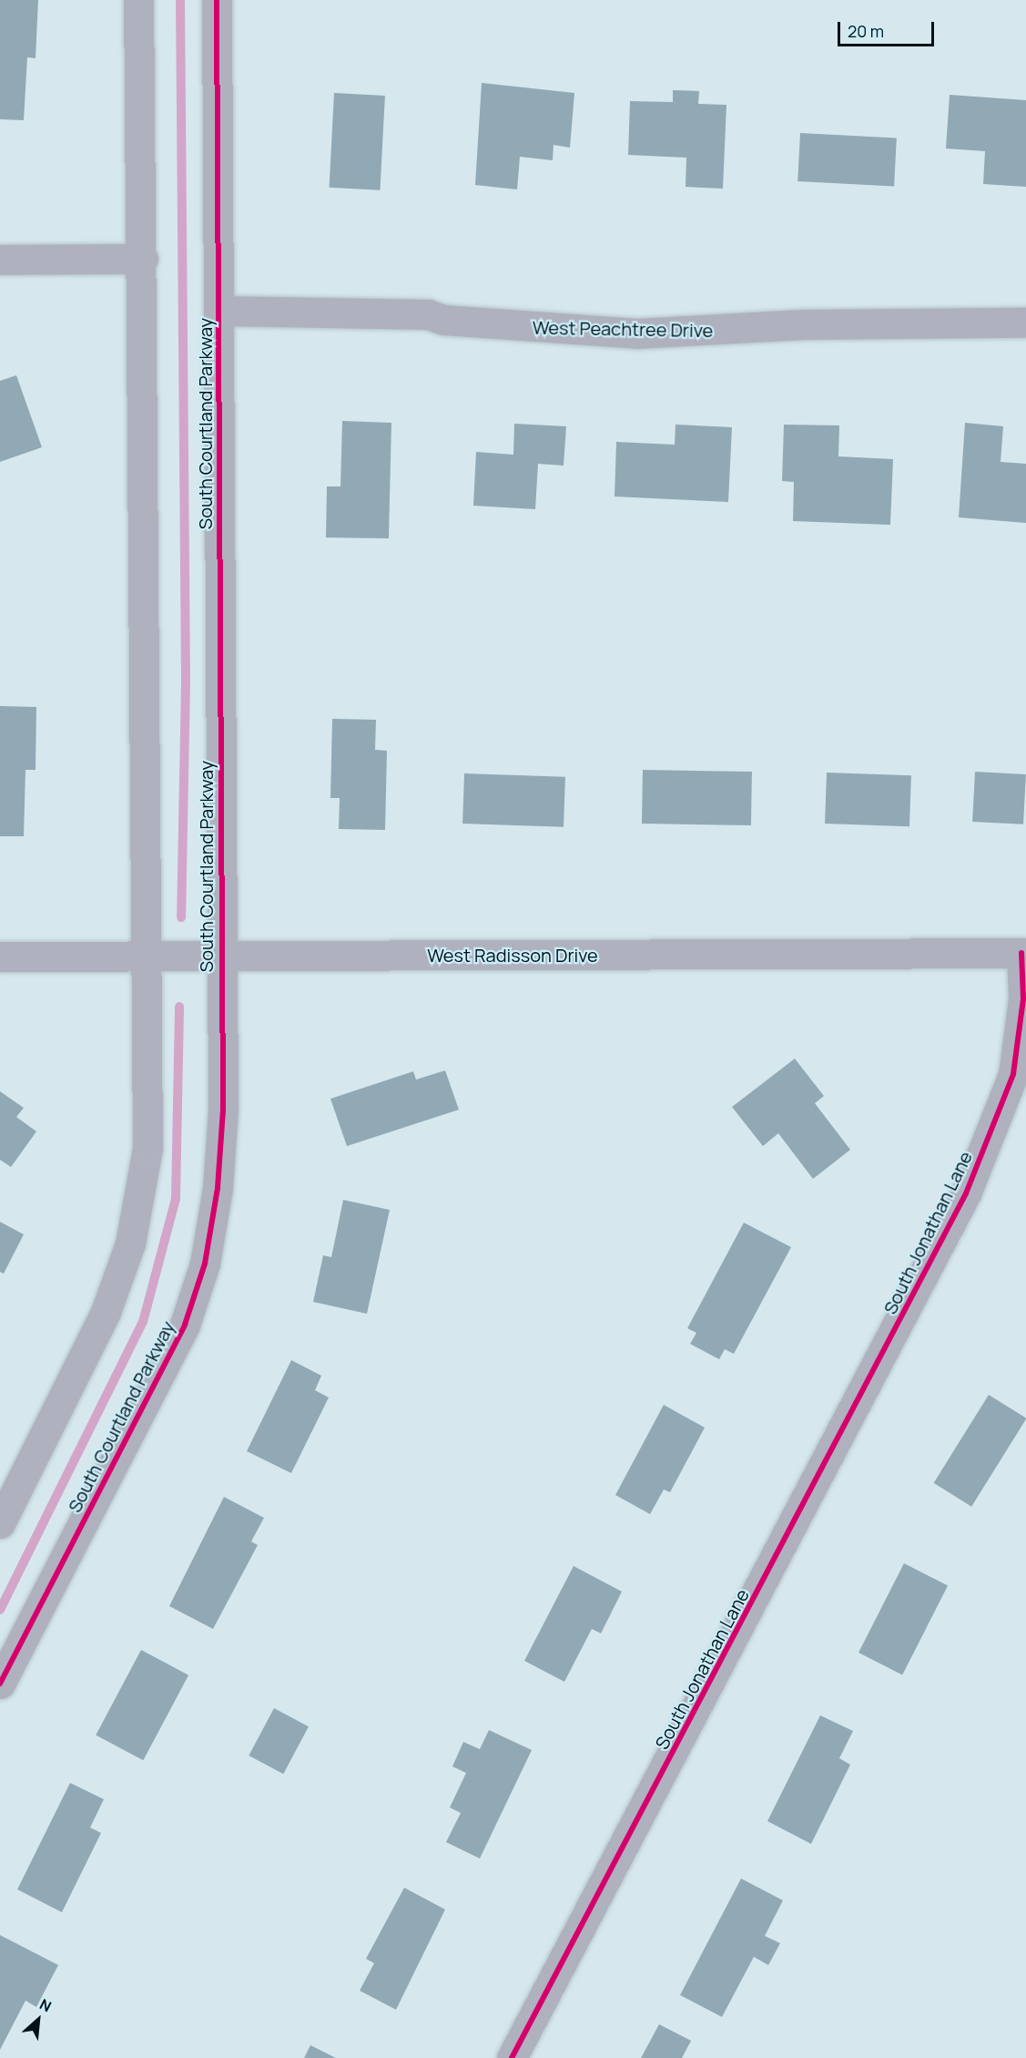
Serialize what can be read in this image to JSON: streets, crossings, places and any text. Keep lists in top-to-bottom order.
{
  "streets": {
    "street": [
      "West Peachtree Drive",
      "South Courtland Parkway",
      "West Radisson Drive",
      "South Jonathan Lane"
    ]
  },
  "crossings": [
    ["West Peachtree Drive", "South Courtland Parkway"],
    ["South Courtland Parkway", "West Radisson Drive"],
    ["West Radisson Drive", "South Jonathan Lane"]
  ],
  "scale_bar": "20 m",
  "north": "top right"
}
